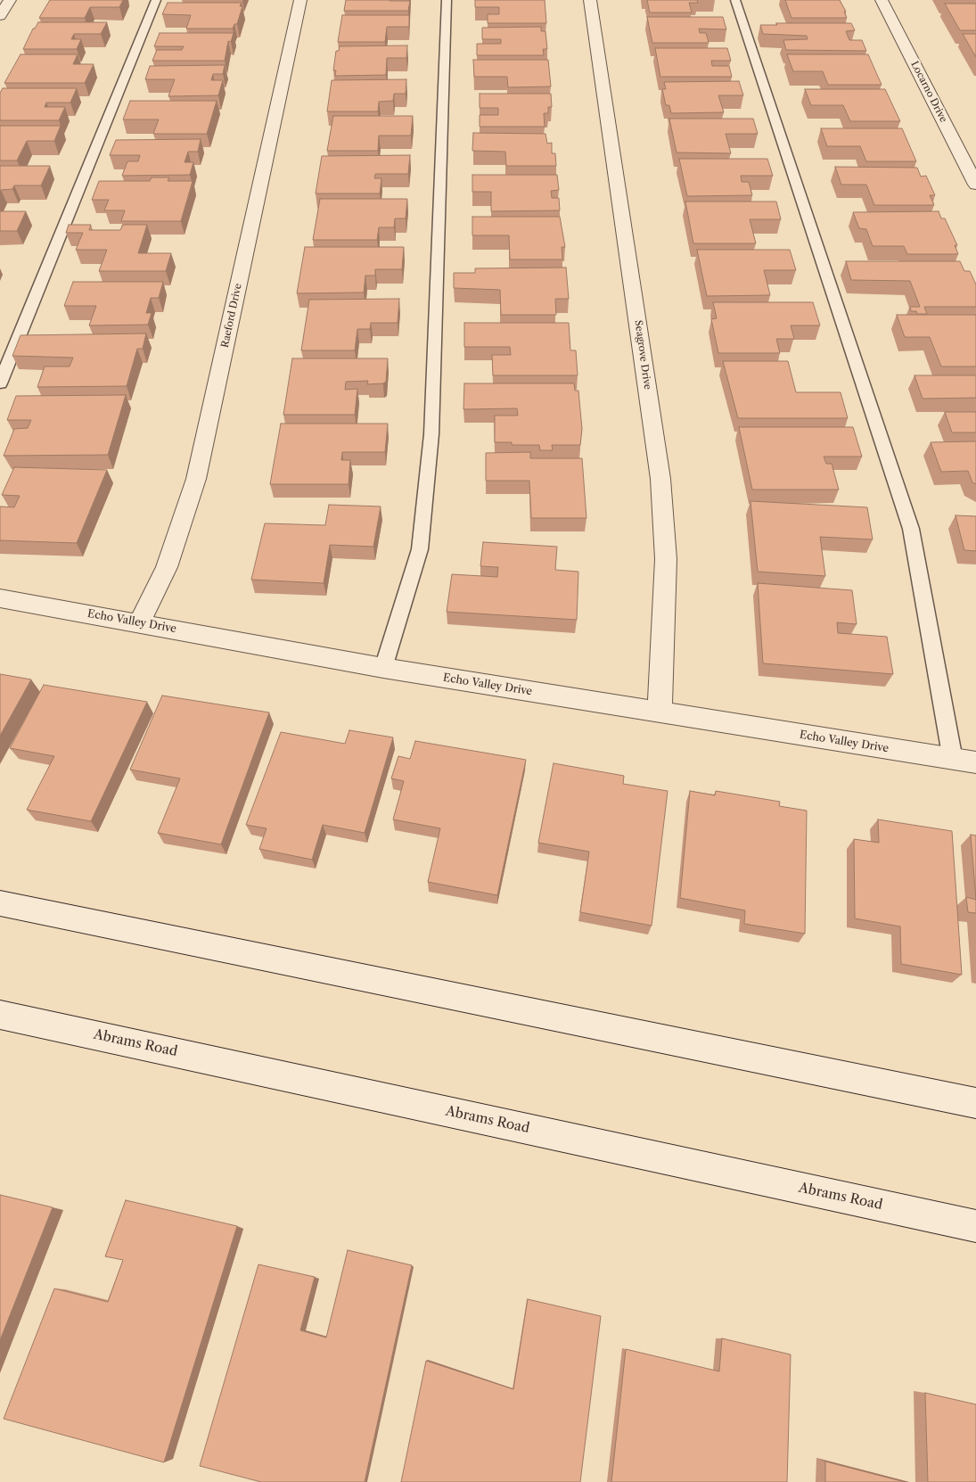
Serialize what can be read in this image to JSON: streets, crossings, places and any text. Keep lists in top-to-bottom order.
{
  "streets": {
    "street": [
      "Locarno Drive",
      "Raeford Drive",
      "Seagrove Drive",
      "Echo Valley Drive",
      "Abrams Road"
    ]
  },
  "crossings": [
    ["Raeford Drive", "Echo Valley Drive"],
    ["Seagrove Drive", "Echo Valley Drive"]
  ]
}
